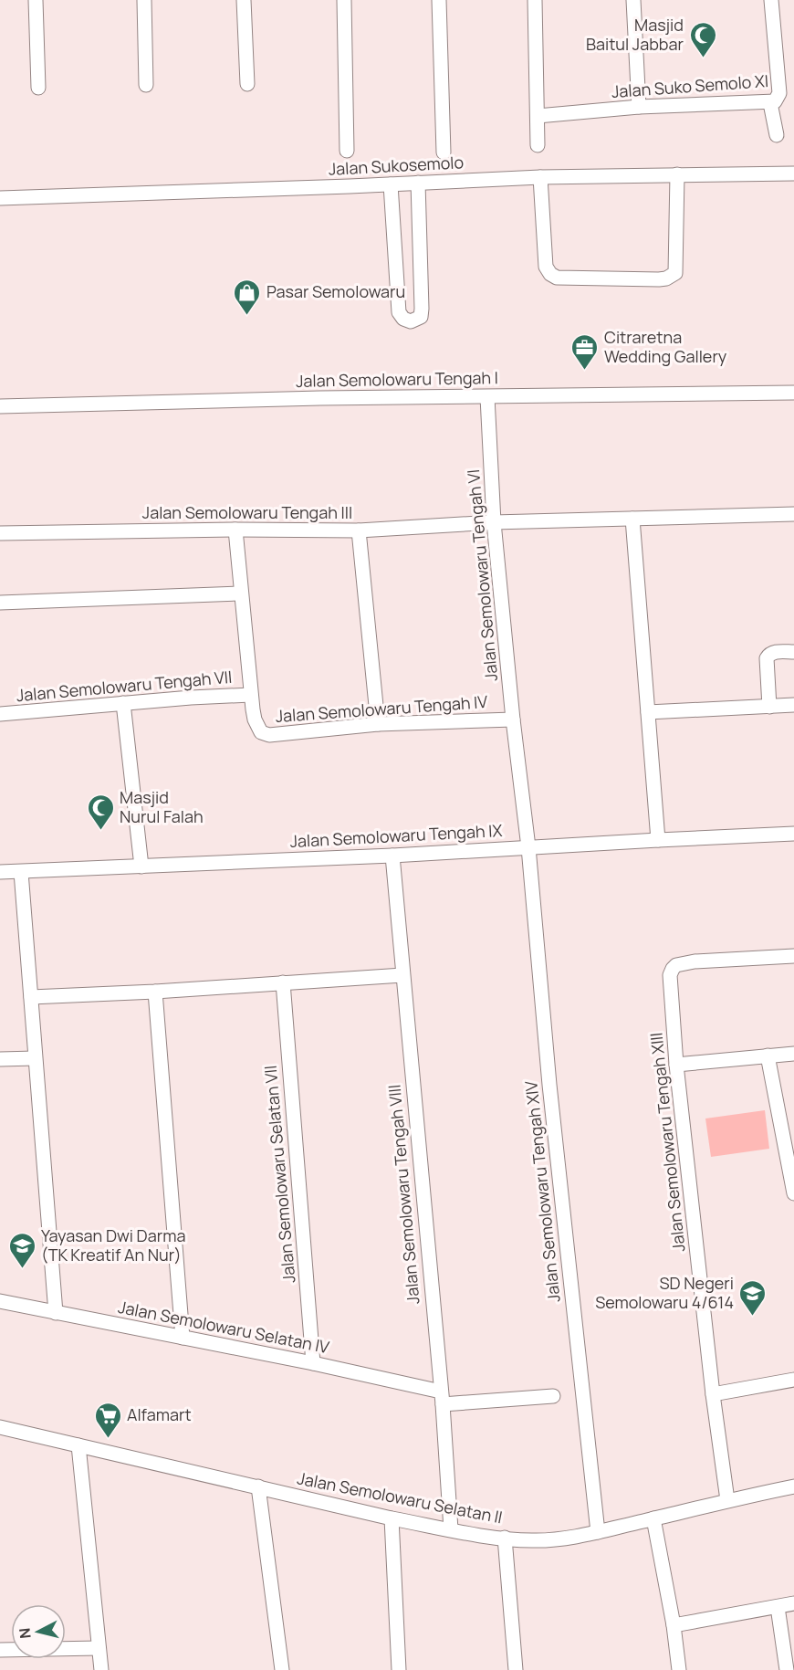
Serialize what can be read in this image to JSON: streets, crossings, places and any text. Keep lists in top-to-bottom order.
{
  "streets": {
    "street": [
      "Jalan Suko Semolo XI",
      "Jalan Sukosemolo",
      "Jalan Semolowaru Tengah I",
      "Jalan Semolowaru Tengah III",
      "Jalan Semolowaru Tengah VI",
      "Jalan Semolowaru Tengah VII",
      "Jalan Semolowaru Tengah IV",
      "Jalan Semolowaru Tengah IX",
      "Jalan Semolowaru Tengah XIII",
      "Jalan Semolowaru Selatan VII",
      "Jalan Semolowaru Tengah XIV",
      "Jalan Semolowaru Tengah VIII",
      "Jalan Semolowaru Selatan IV",
      "Jalan Semolowaru Selatan II"
    ]
  },
  "crossings": [
    ["Jalan Semolowaru Tengah I", "Jalan Semolowaru Tengah VI"],
    ["Jalan Semolowaru Tengah III", "Jalan Semolowaru Tengah VI"],
    ["Jalan Semolowaru Tengah III", "Jalan Semolowaru Tengah IV"],
    ["Jalan Semolowaru Tengah VI", "Jalan Semolowaru Tengah IV"],
    ["Jalan Semolowaru Tengah VI", "Jalan Semolowaru Tengah IX"],
    ["Jalan Semolowaru Tengah VI", "Jalan Semolowaru Tengah XIV"],
    ["Jalan Semolowaru Tengah VII", "Jalan Semolowaru Tengah IV"],
    ["Jalan Semolowaru Tengah IX", "Jalan Semolowaru Tengah XIV"],
    ["Jalan Semolowaru Tengah IX", "Jalan Semolowaru Tengah VIII"],
    ["Jalan Semolowaru Tengah XIII", "Jalan Semolowaru Selatan II"],
    ["Jalan Semolowaru Selatan VII", "Jalan Semolowaru Selatan IV"],
    ["Jalan Semolowaru Tengah XIV", "Jalan Semolowaru Selatan II"],
    ["Jalan Semolowaru Tengah VIII", "Jalan Semolowaru Selatan IV"],
    ["Jalan Semolowaru Tengah VIII", "Jalan Semolowaru Selatan II"]
  ],
  "places": {
    "mosque": ["Masjid Baitul Jabbar", "Masjid Nurul Falah"],
    "shop": ["Pasar Semolowaru"],
    "office": ["Citraretna Wedding Gallery"],
    "school or university": ["Yayasan Dwi Darma (TK Kreatif An Nur)", "SD Negeri Semolowaru 4/614"],
    "supermarket": ["Alfamart"]
  },
  "north": "left"
}
